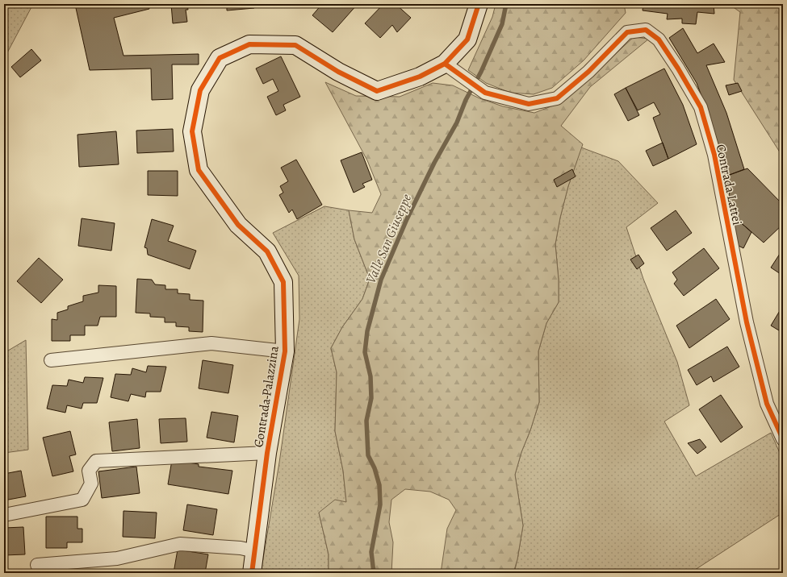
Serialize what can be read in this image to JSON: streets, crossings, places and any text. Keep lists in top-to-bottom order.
{
  "streets": {
    "street": ["Contrada Lattei", "Contrada Palazzina"]
  },
  "crossings": [
    ["Contrada Lattei", "Contrada Palazzina"]
  ],
  "water": ["Valle San Giuseppe"]
}
